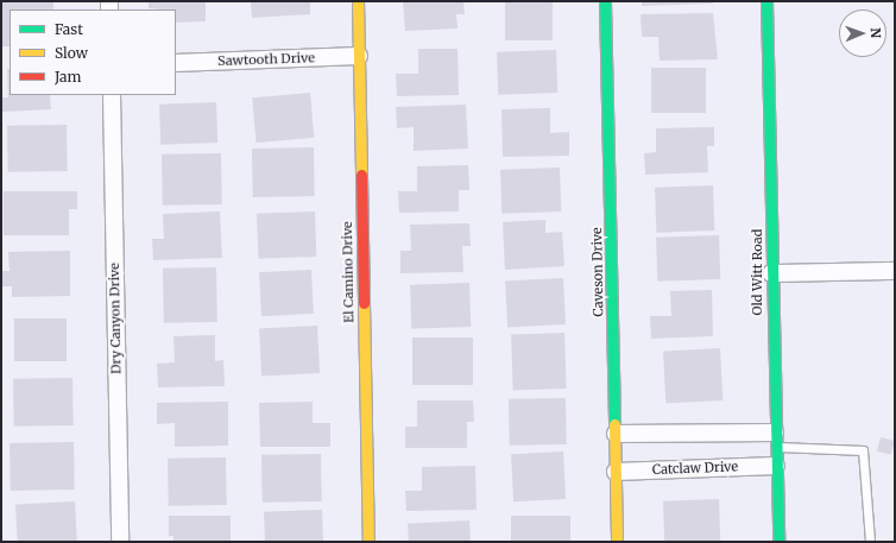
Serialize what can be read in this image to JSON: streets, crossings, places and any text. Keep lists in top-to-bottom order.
{
  "streets": {
    "street": [
      "Sawtooth Drive",
      "El Camino Drive",
      "Caveson Drive",
      "Old Witt Road",
      "Dry Canyon Drive",
      "Catclaw Drive"
    ]
  },
  "crossings": [
    ["Sawtooth Drive", "El Camino Drive"],
    ["Caveson Drive", "Catclaw Drive"],
    ["Old Witt Road", "Catclaw Drive"]
  ],
  "legend": ["Fast", "Slow", "Jam"],
  "north": "right"
}
